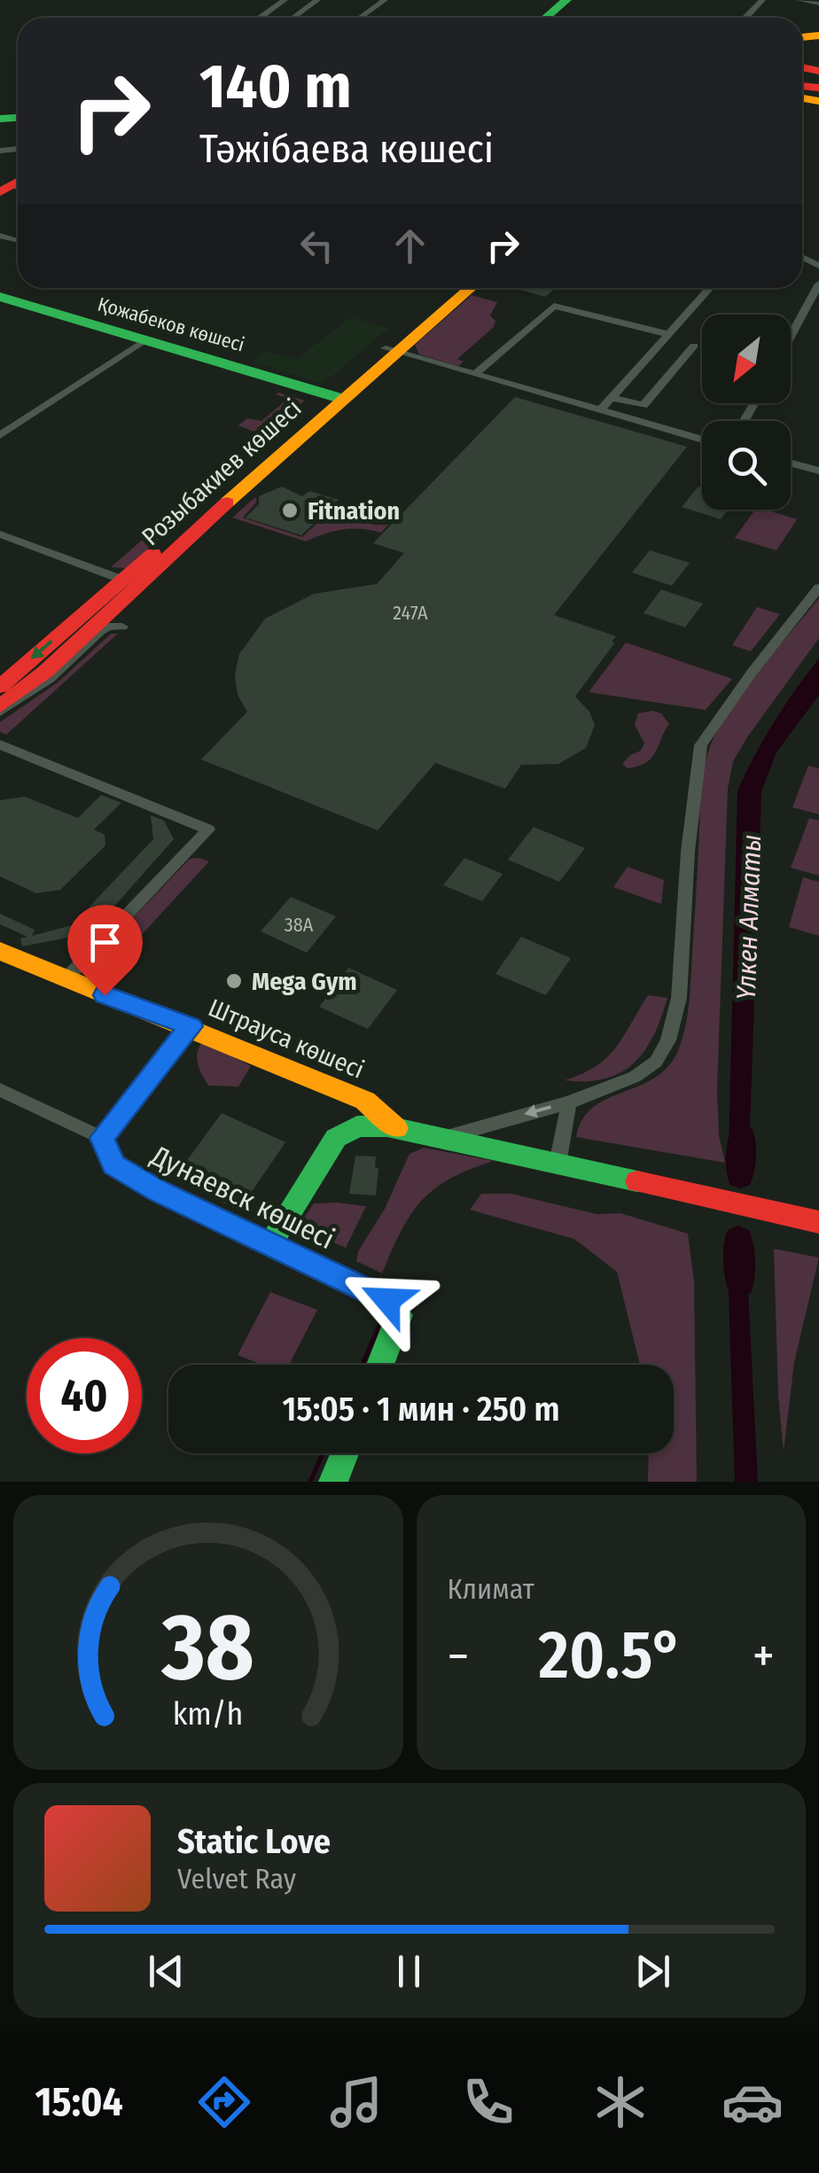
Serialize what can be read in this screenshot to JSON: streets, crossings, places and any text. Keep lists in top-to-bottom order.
{
  "streets": {
    "main road": [
      "Қожабеков көшесі",
      "Розыбакиев көшесі",
      "Штрауса көшесі",
      "Дунаевск көшесі"
    ]
  },
  "crossings": [
    ["Қожабеков көшесі", "Розыбакиев көшесі"]
  ],
  "water": ["Үлкен Алматы"],
  "places": ["Fitnation", "Mega Gym"],
  "house_numbers": ["247А", "38А"],
  "north": "bottom left",
  "page": {
    "turn": ["140 m", "Тәжібаева көшесі"],
    "limit": "40",
    "trip": "15:05 · 1 мин · 250 m",
    "tile": "Климат",
    "heat": ["−", "20.5°", "+"],
    "song": ["Static Love", "Velvet Ray"],
    "tabs": "15:04",
    "gauge": ["38", "km/h"]
  }
}
